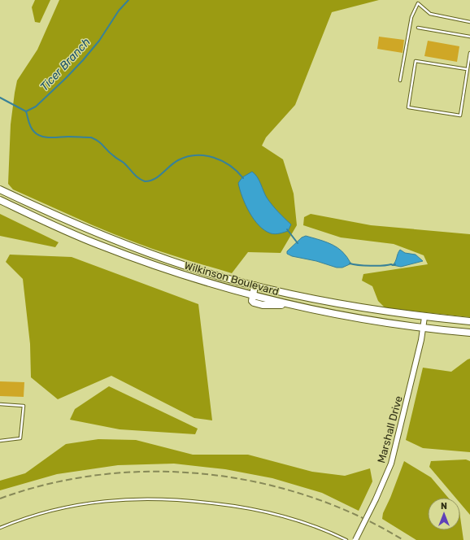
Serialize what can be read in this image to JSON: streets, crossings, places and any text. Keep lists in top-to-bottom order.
{
  "streets": {
    "main road": ["Wilkinson Boulevard"],
    "street": ["Marshall Drive"]
  },
  "crossings": [
    ["Wilkinson Boulevard", "Marshall Drive"]
  ],
  "water": ["Ticer Branch"],
  "north": "top"
}
